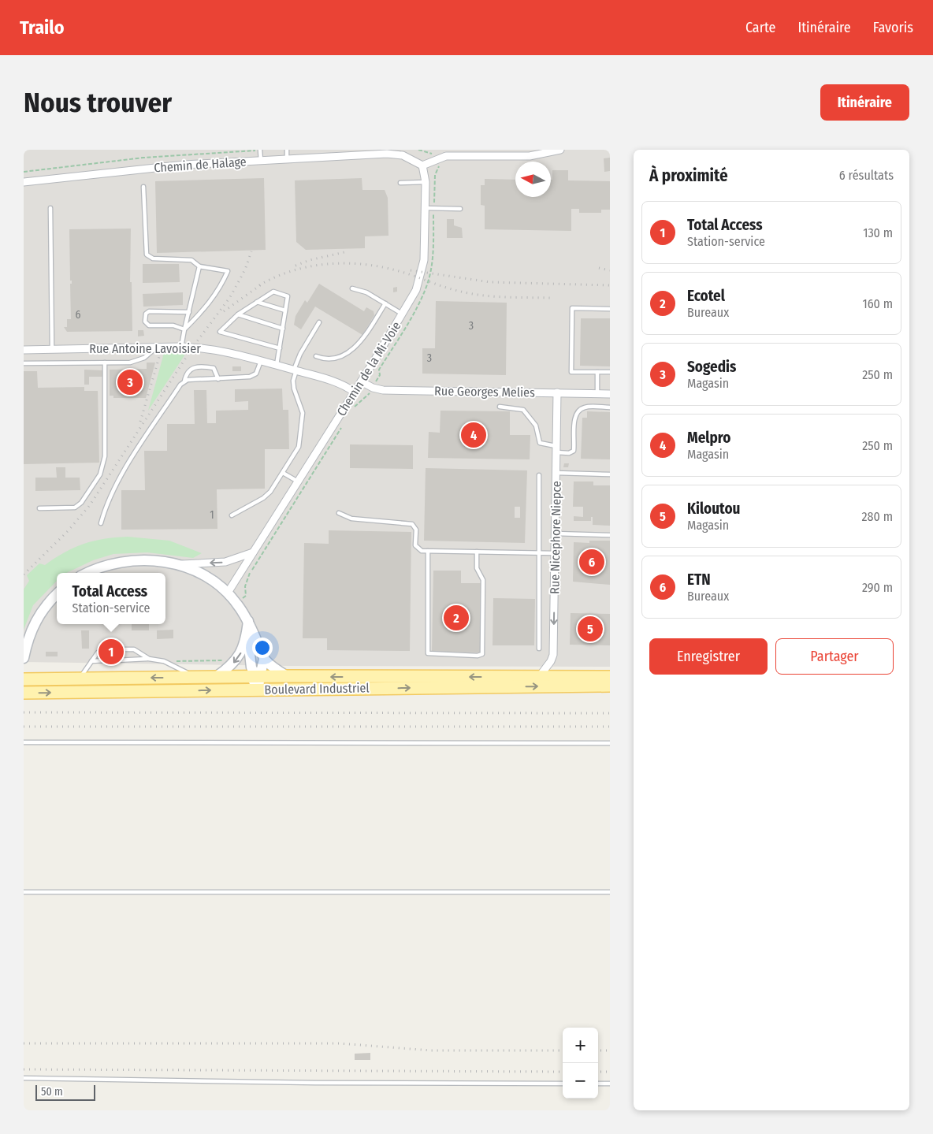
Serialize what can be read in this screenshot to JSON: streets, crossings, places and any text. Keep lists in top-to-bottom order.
{
  "streets": {
    "main road": ["Boulevard Industriel"],
    "street": [
      "Chemin de Halage",
      "Rue Antoine Lavoisier",
      "Chemin de la Mi-Voie",
      "Rue Georges Melies",
      "Rue Nicephore Niepce"
    ]
  },
  "crossings": [
    ["Chemin de Halage", "Chemin de la Mi-Voie"],
    ["Rue Antoine Lavoisier", "Chemin de la Mi-Voie"],
    ["Chemin de la Mi-Voie", "Rue Georges Melies"],
    ["Rue Georges Melies", "Rue Nicephore Niepce"],
    ["Rue Nicephore Niepce", "Boulevard Industriel"]
  ],
  "one_way": ["Rue Nicephore Niepce"],
  "house_numbers": [
    "6",
    "3",
    "3",
    "1"
  ],
  "scale_bar": "50 m",
  "north": "left",
  "page": {
    "header": "Trailo",
    "nav": ["Carte", "Itinéraire", "Favoris"],
    "buttons": [
      "Itinéraire",
      ["Enregistrer", "Partager"]
    ],
    "title": "Nous trouver",
    "heading": ["À proximité", "6 résultats"],
    "list": [
      {
        "mark": "1",
        "name": "Total Access",
        "note": "Station-service",
        "value": "130 m"
      },
      {
        "mark": "2",
        "name": "Ecotel",
        "note": "Bureaux",
        "value": "160 m"
      },
      {
        "mark": "3",
        "name": "Sogedis",
        "note": "Magasin",
        "value": "250 m"
      },
      {
        "mark": "4",
        "name": "Melpro",
        "note": "Magasin",
        "value": "250 m"
      },
      {
        "mark": "5",
        "name": "Kiloutou",
        "note": "Magasin",
        "value": "280 m"
      },
      {
        "mark": "6",
        "name": "ETN",
        "note": "Bureaux",
        "value": "290 m"
      }
    ],
    "pins": [
      "3",
      "4",
      "6",
      "2",
      "5",
      "1"
    ],
    "popup": ["Total Access", "Station-service"],
    "map_buttons": ["+", "−"],
    "scale": "50 m"
  }
}
